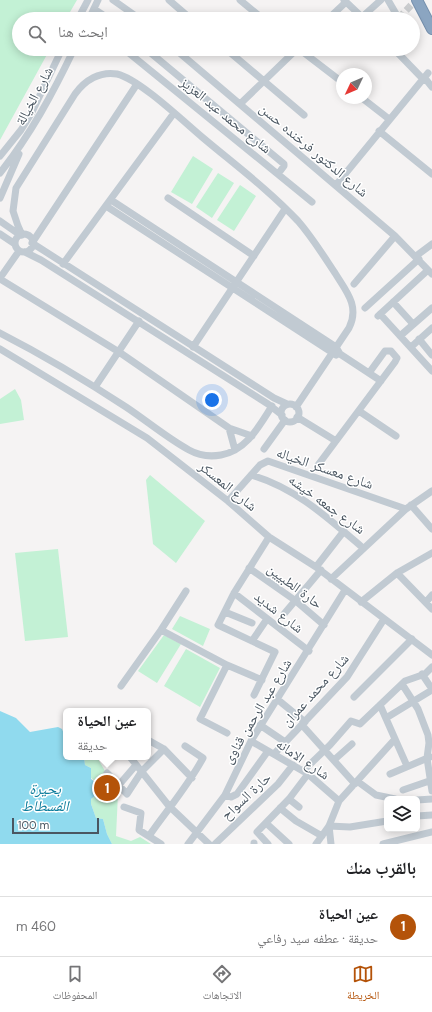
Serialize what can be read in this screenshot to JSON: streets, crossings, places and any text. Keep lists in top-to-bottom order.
{
  "streets": {
    "street": [
      "شارع الخيالة",
      "شارع محمد عبد العزيز",
      "شارع الدكتور فرخنده حسن",
      "شارع معسكر الخياله",
      "شارع المعسكر",
      "شارع جمعه خيشه",
      "حارة الطبيين",
      "شارع شديد",
      "شارع محمد عمران",
      "شارع عبد الرحمن قناوى",
      "شارع الامانه",
      "حارة السواح"
    ]
  },
  "crossings": [
    ["شارع معسكر الخياله", "شارع المعسكر"],
    ["شارع معسكر الخياله", "شارع جمعه خيشه"],
    ["شارع المعسكر", "شارع محمد عمران"],
    ["شارع المعسكر", "شارع عبد الرحمن قناوى"],
    ["حارة الطبيين", "شارع عبد الرحمن قناوى"],
    ["شارع شديد", "شارع عبد الرحمن قناوى"],
    ["شارع محمد عمران", "شارع عبد الرحمن قناوى"],
    ["شارع محمد عمران", "شارع الامانه"],
    ["شارع عبد الرحمن قناوى", "شارع الامانه"],
    ["شارع الامانه", "حارة السواح"]
  ],
  "water": ["بحيرة الفسطاط"],
  "scale_bar": "100 m",
  "north": "bottom left",
  "page": {
    "search": "ابحث هنا",
    "popup": ["عين الحياة", "حديقة"],
    "pins": "1",
    "scale": "100 m",
    "heading": "بالقرب منك",
    "list": [
      {
        "mark": "1",
        "name": "عين الحياة",
        "note": "حديقة · عطفه سيد رفاعي",
        "value": "460 m"
      }
    ],
    "nav": ["الخريطة", "الاتجاهات", "المحفوظات"]
  }
}
